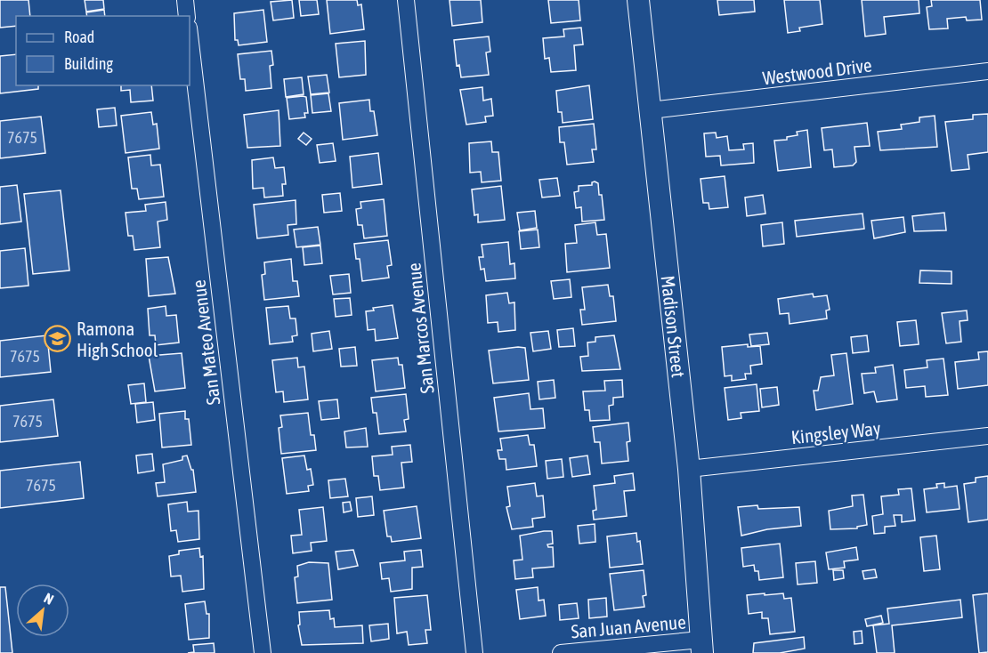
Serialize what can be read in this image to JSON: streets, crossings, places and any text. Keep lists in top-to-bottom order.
{
  "streets": {
    "main road": ["Madison Street"],
    "street": [
      "Westwood Drive",
      "San Marcos Avenue",
      "San Mateo Avenue",
      "Kingsley Way",
      "San Juan Avenue"
    ]
  },
  "crossings": [
    ["Westwood Drive", "Madison Street"],
    ["Madison Street", "Kingsley Way"],
    ["Madison Street", "San Juan Avenue"]
  ],
  "places": {
    "school or university": ["Ramona High School"]
  },
  "house_numbers": [
    "7675",
    "7675",
    "7675",
    "7675"
  ],
  "legend": ["Road", "Building"],
  "north": "top right"
}
